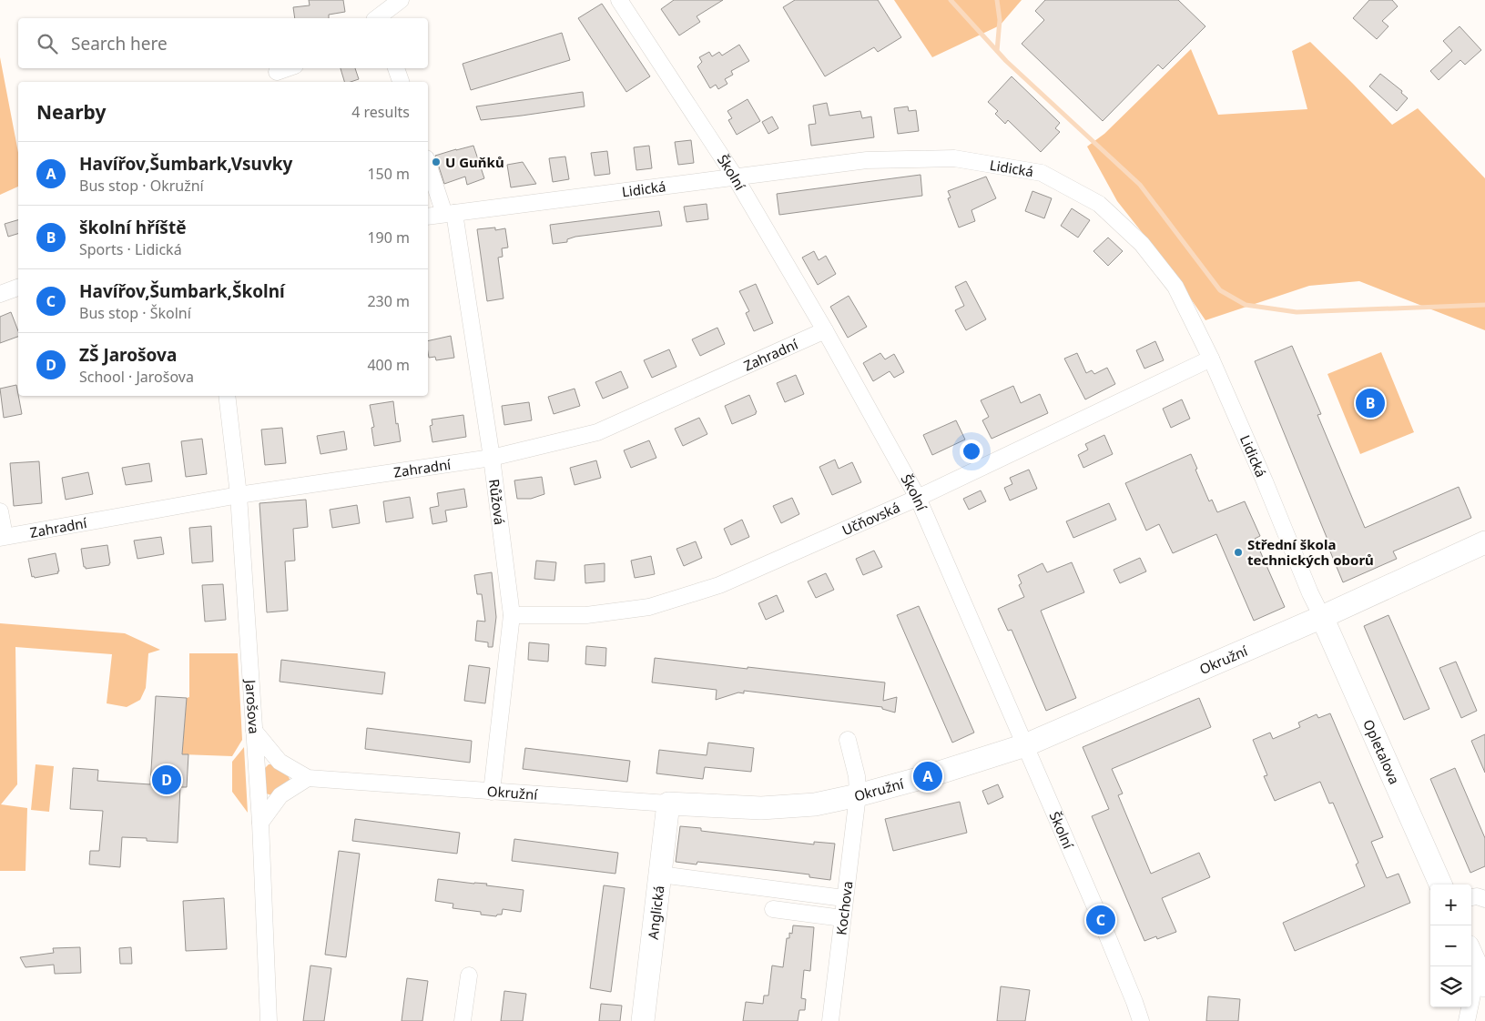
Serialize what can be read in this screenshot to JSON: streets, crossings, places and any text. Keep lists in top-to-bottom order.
{
  "streets": {
    "street": [
      "Lidická",
      "Školní",
      "Zahradní",
      "Růžová",
      "Učňovská",
      "Okružní",
      "Jarošova",
      "Opletalova",
      "Kochova",
      "Anglická"
    ]
  },
  "crossings": [
    ["Lidická", "Školní"],
    ["Lidická", "Růžová"],
    ["Lidická", "Učňovská"],
    ["Lidická", "Okružní"],
    ["Lidická", "Opletalova"],
    ["Školní", "Zahradní"],
    ["Školní", "Učňovská"],
    ["Školní", "Okružní"],
    ["Zahradní", "Růžová"],
    ["Zahradní", "Jarošova"],
    ["Růžová", "Učňovská"],
    ["Růžová", "Okružní"],
    ["Okružní", "Jarošova"],
    ["Okružní", "Opletalova"],
    ["Okružní", "Kochova"],
    ["Okružní", "Anglická"]
  ],
  "places": ["U Guňků", "Střední škola technických oborů"],
  "page": {
    "search": "Search here",
    "heading": ["Nearby", "4 results"],
    "list": [
      {
        "mark": "A",
        "name": "Havířov,Šumbark,Vsuvky",
        "note": "Bus stop · Okružní",
        "value": "150 m"
      },
      {
        "mark": "B",
        "name": "školní hříště",
        "note": "Sports · Lidická",
        "value": "190 m"
      },
      {
        "mark": "C",
        "name": "Havířov,Šumbark,Školní",
        "note": "Bus stop · Školní",
        "value": "230 m"
      },
      {
        "mark": "D",
        "name": "ZŠ Jarošova",
        "note": "School · Jarošova",
        "value": "400 m"
      }
    ],
    "pins": [
      "B",
      "A",
      "D",
      "C"
    ],
    "map_buttons": ["+", "−"]
  }
}
